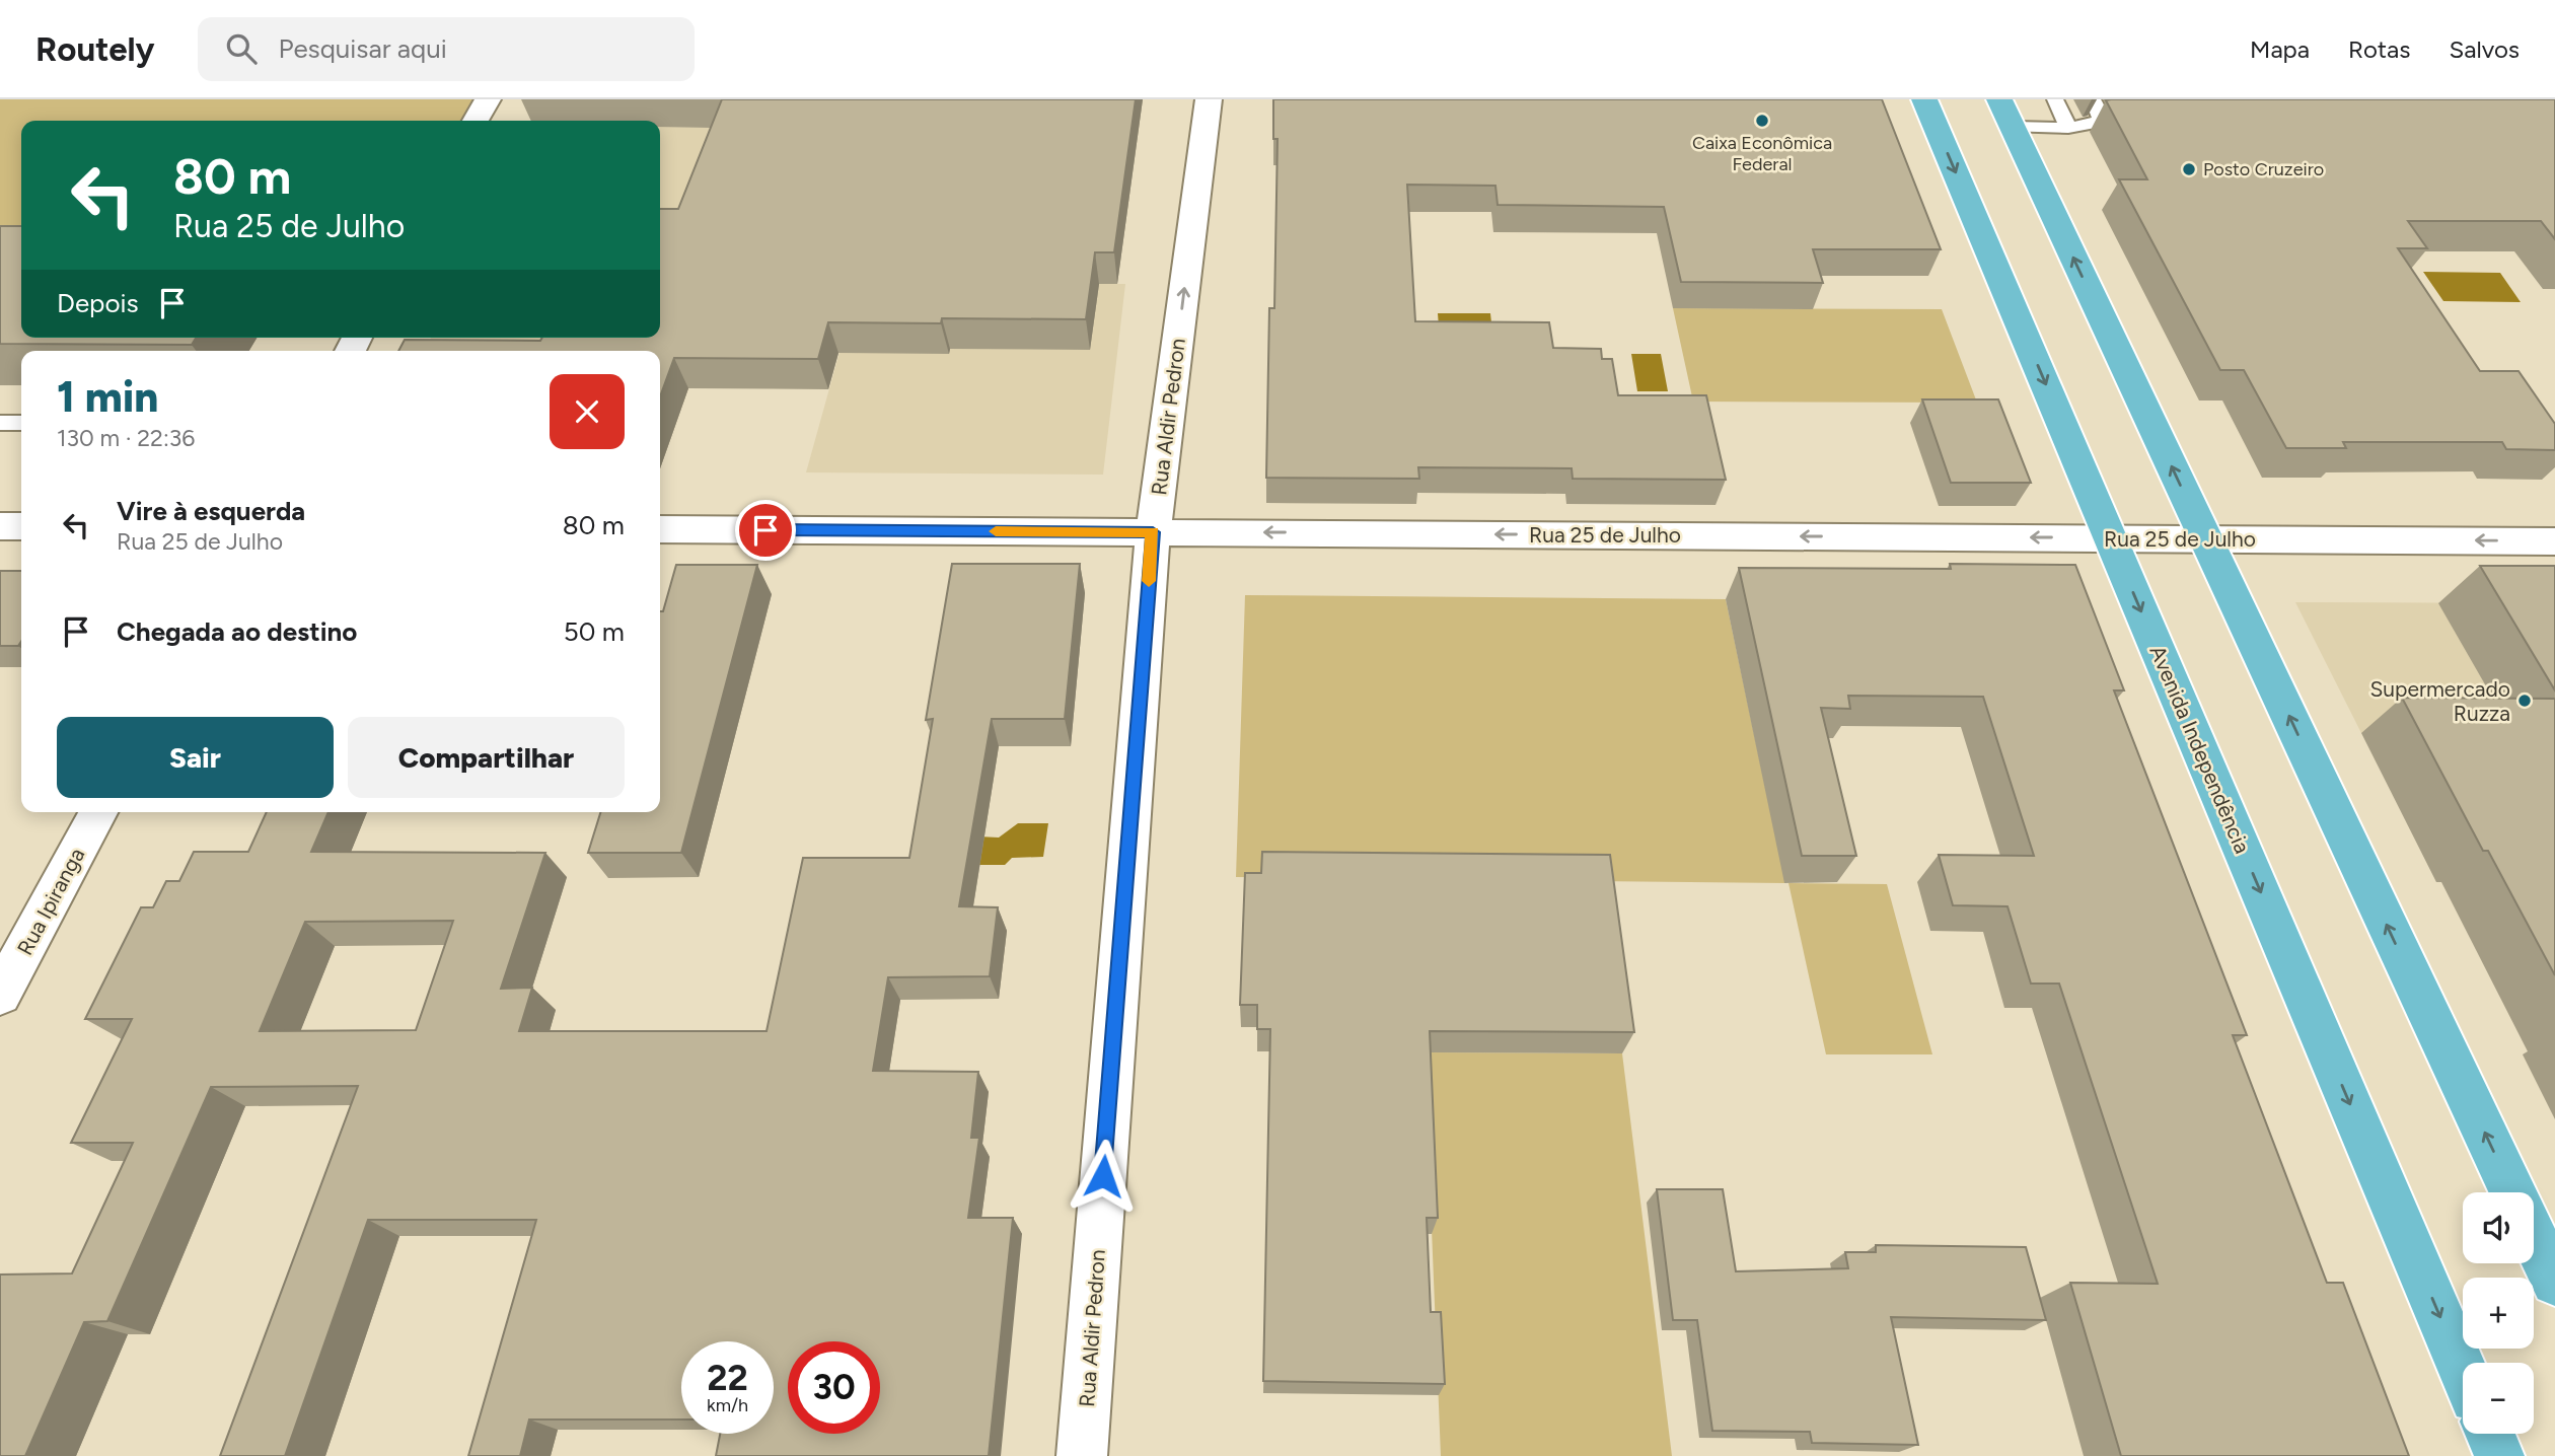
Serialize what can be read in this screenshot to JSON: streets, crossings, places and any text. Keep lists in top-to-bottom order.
{
  "streets": {
    "main road": ["Avenida Independência"],
    "street": ["Rua Aldir Pedron", "Rua 25 de Julho", "Rua Ipiranga"]
  },
  "crossings": [
    ["Rua Aldir Pedron", "Rua 25 de Julho"],
    ["Rua 25 de Julho", "Avenida Independência"]
  ],
  "one_way": ["Rua 25 de Julho"],
  "places": ["Caixa Econômica Federal", "Posto Cruzeiro", "Supermercado Ruzza"],
  "page": {
    "header": "Routely",
    "search": "Pesquisar aqui",
    "nav": ["Mapa", "Rotas", "Salvos"],
    "turn": ["80 m", "Rua 25 de Julho"],
    "then": "Depois",
    "heading": ["1 min", "130 m · 22:36"],
    "list": [
      {
        "name": "Vire à esquerda",
        "note": "Rua 25 de Julho",
        "value": "80 m"
      },
      {
        "name": "Chegada ao destino",
        "value": "50 m"
      }
    ],
    "buttons": ["Sair", "Compartilhar"],
    "map_buttons": ["+", "−"],
    "speed": "22 km/h",
    "limit": "30"
  }
}
